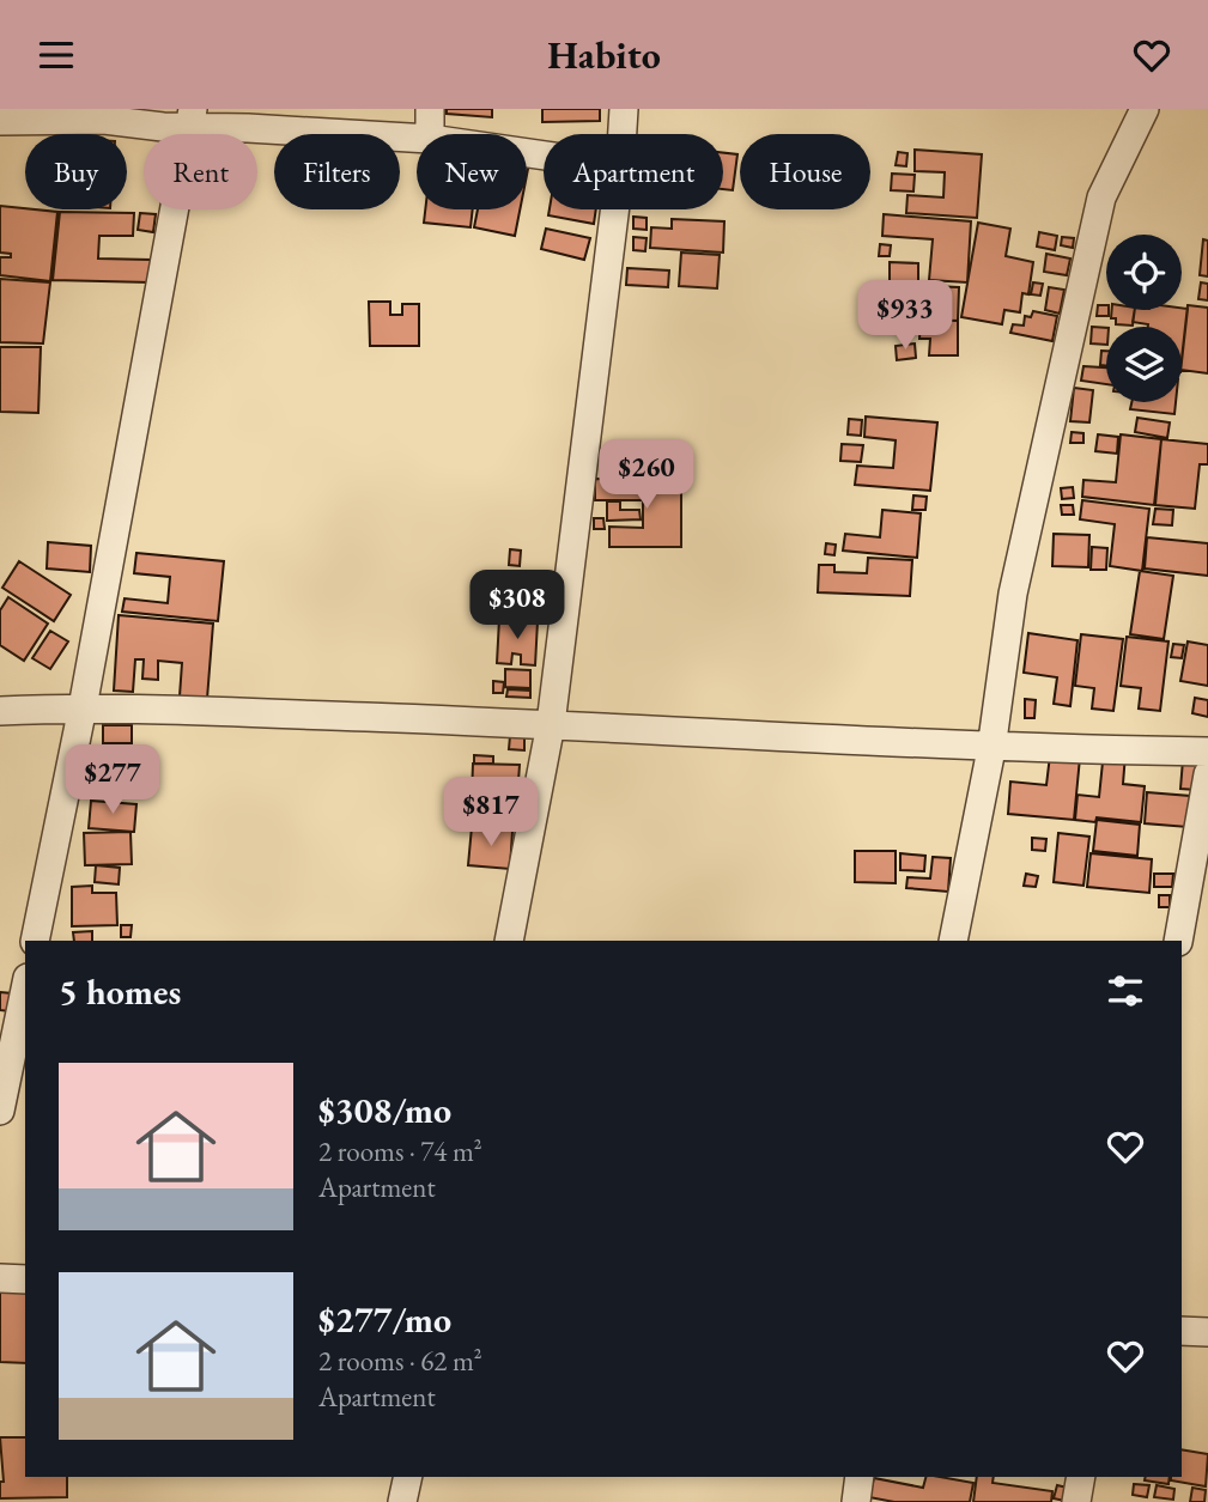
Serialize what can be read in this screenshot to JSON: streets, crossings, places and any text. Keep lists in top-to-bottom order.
{
  "page": {
    "header": "Habito",
    "chip": [
      "Buy",
      "Rent",
      "Filters",
      "New",
      "Apartment",
      "House"
    ],
    "price": [
      "$933",
      "$260",
      "$308",
      "$277",
      "$817"
    ],
    "heading": "5 homes",
    "list": [
      {
        "name": "$308/mo",
        "note": "2 rooms · 74 m² · Apartment"
      },
      {
        "name": "$277/mo",
        "note": "2 rooms · 62 m² · Apartment"
      }
    ]
  }
}
